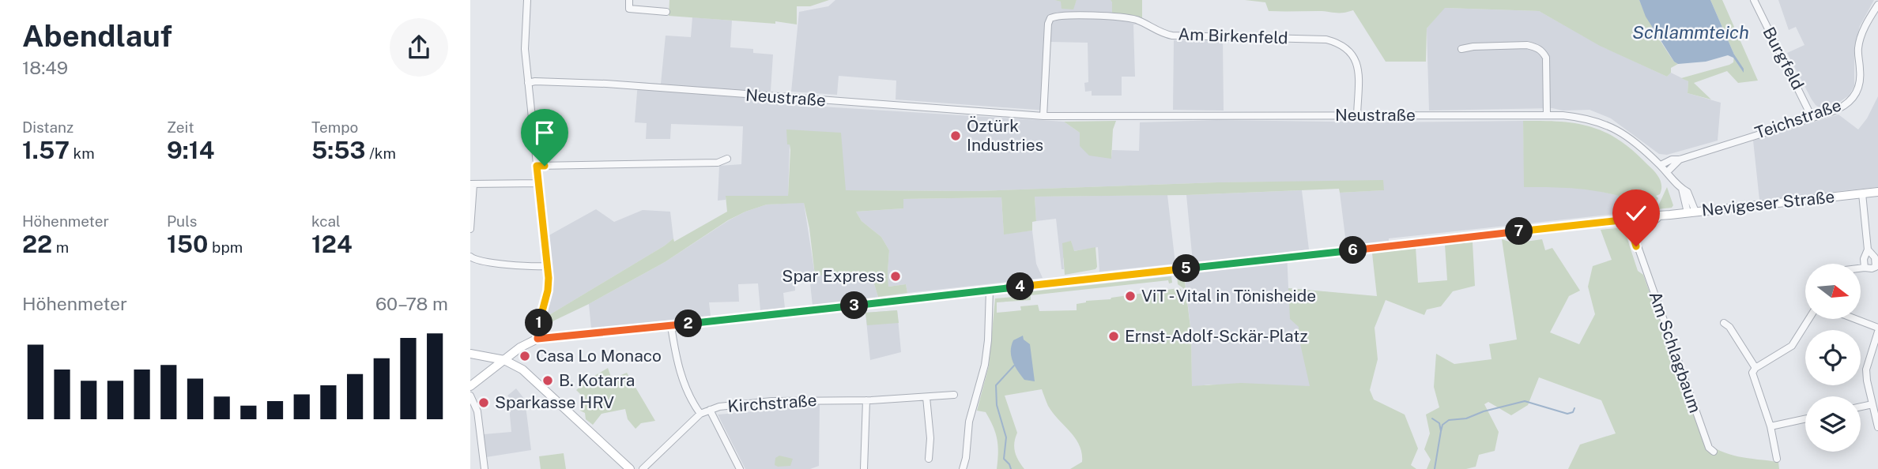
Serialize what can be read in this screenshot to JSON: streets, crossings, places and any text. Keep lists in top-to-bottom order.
{
  "streets": {
    "main road": ["Nevigeser Straße"],
    "street": [
      "Am Birkenfeld",
      "Burgfeld",
      "Neustraße",
      "Teichstraße",
      "Am Schlagbaum",
      "Kirchstraße"
    ]
  },
  "crossings": [
    ["Am Birkenfeld", "Neustraße"],
    ["Burgfeld", "Teichstraße"],
    ["Neustraße", "Teichstraße"],
    ["Neustraße", "Nevigeser Straße"],
    ["Nevigeser Straße", "Am Schlagbaum"]
  ],
  "water": ["Schlammteich"],
  "places": [
    "Öztürk Industries",
    "Spar Express",
    "ViT - Vital in Tönisheide",
    "Ernst-Adolf-Sckär-Platz",
    "Casa Lo Monaco",
    "B. Kotarra",
    "Sparkasse HRV"
  ],
  "north": "right",
  "page": {
    "heading": ["Abendlauf", "18:49"],
    "stats": [
      ["Distanz", "1.57 km"],
      ["Zeit", "9:14"],
      ["Tempo", "5:53 /km"],
      ["Höhenmeter", "22 m"],
      ["Puls", "150 bpm"],
      ["kcal", "124"]
    ],
    "pins": [
      "7",
      "6",
      "5",
      "4",
      "3",
      "1",
      "2"
    ],
    "chart": ["Höhenmeter", "60–78 m"]
  }
}
